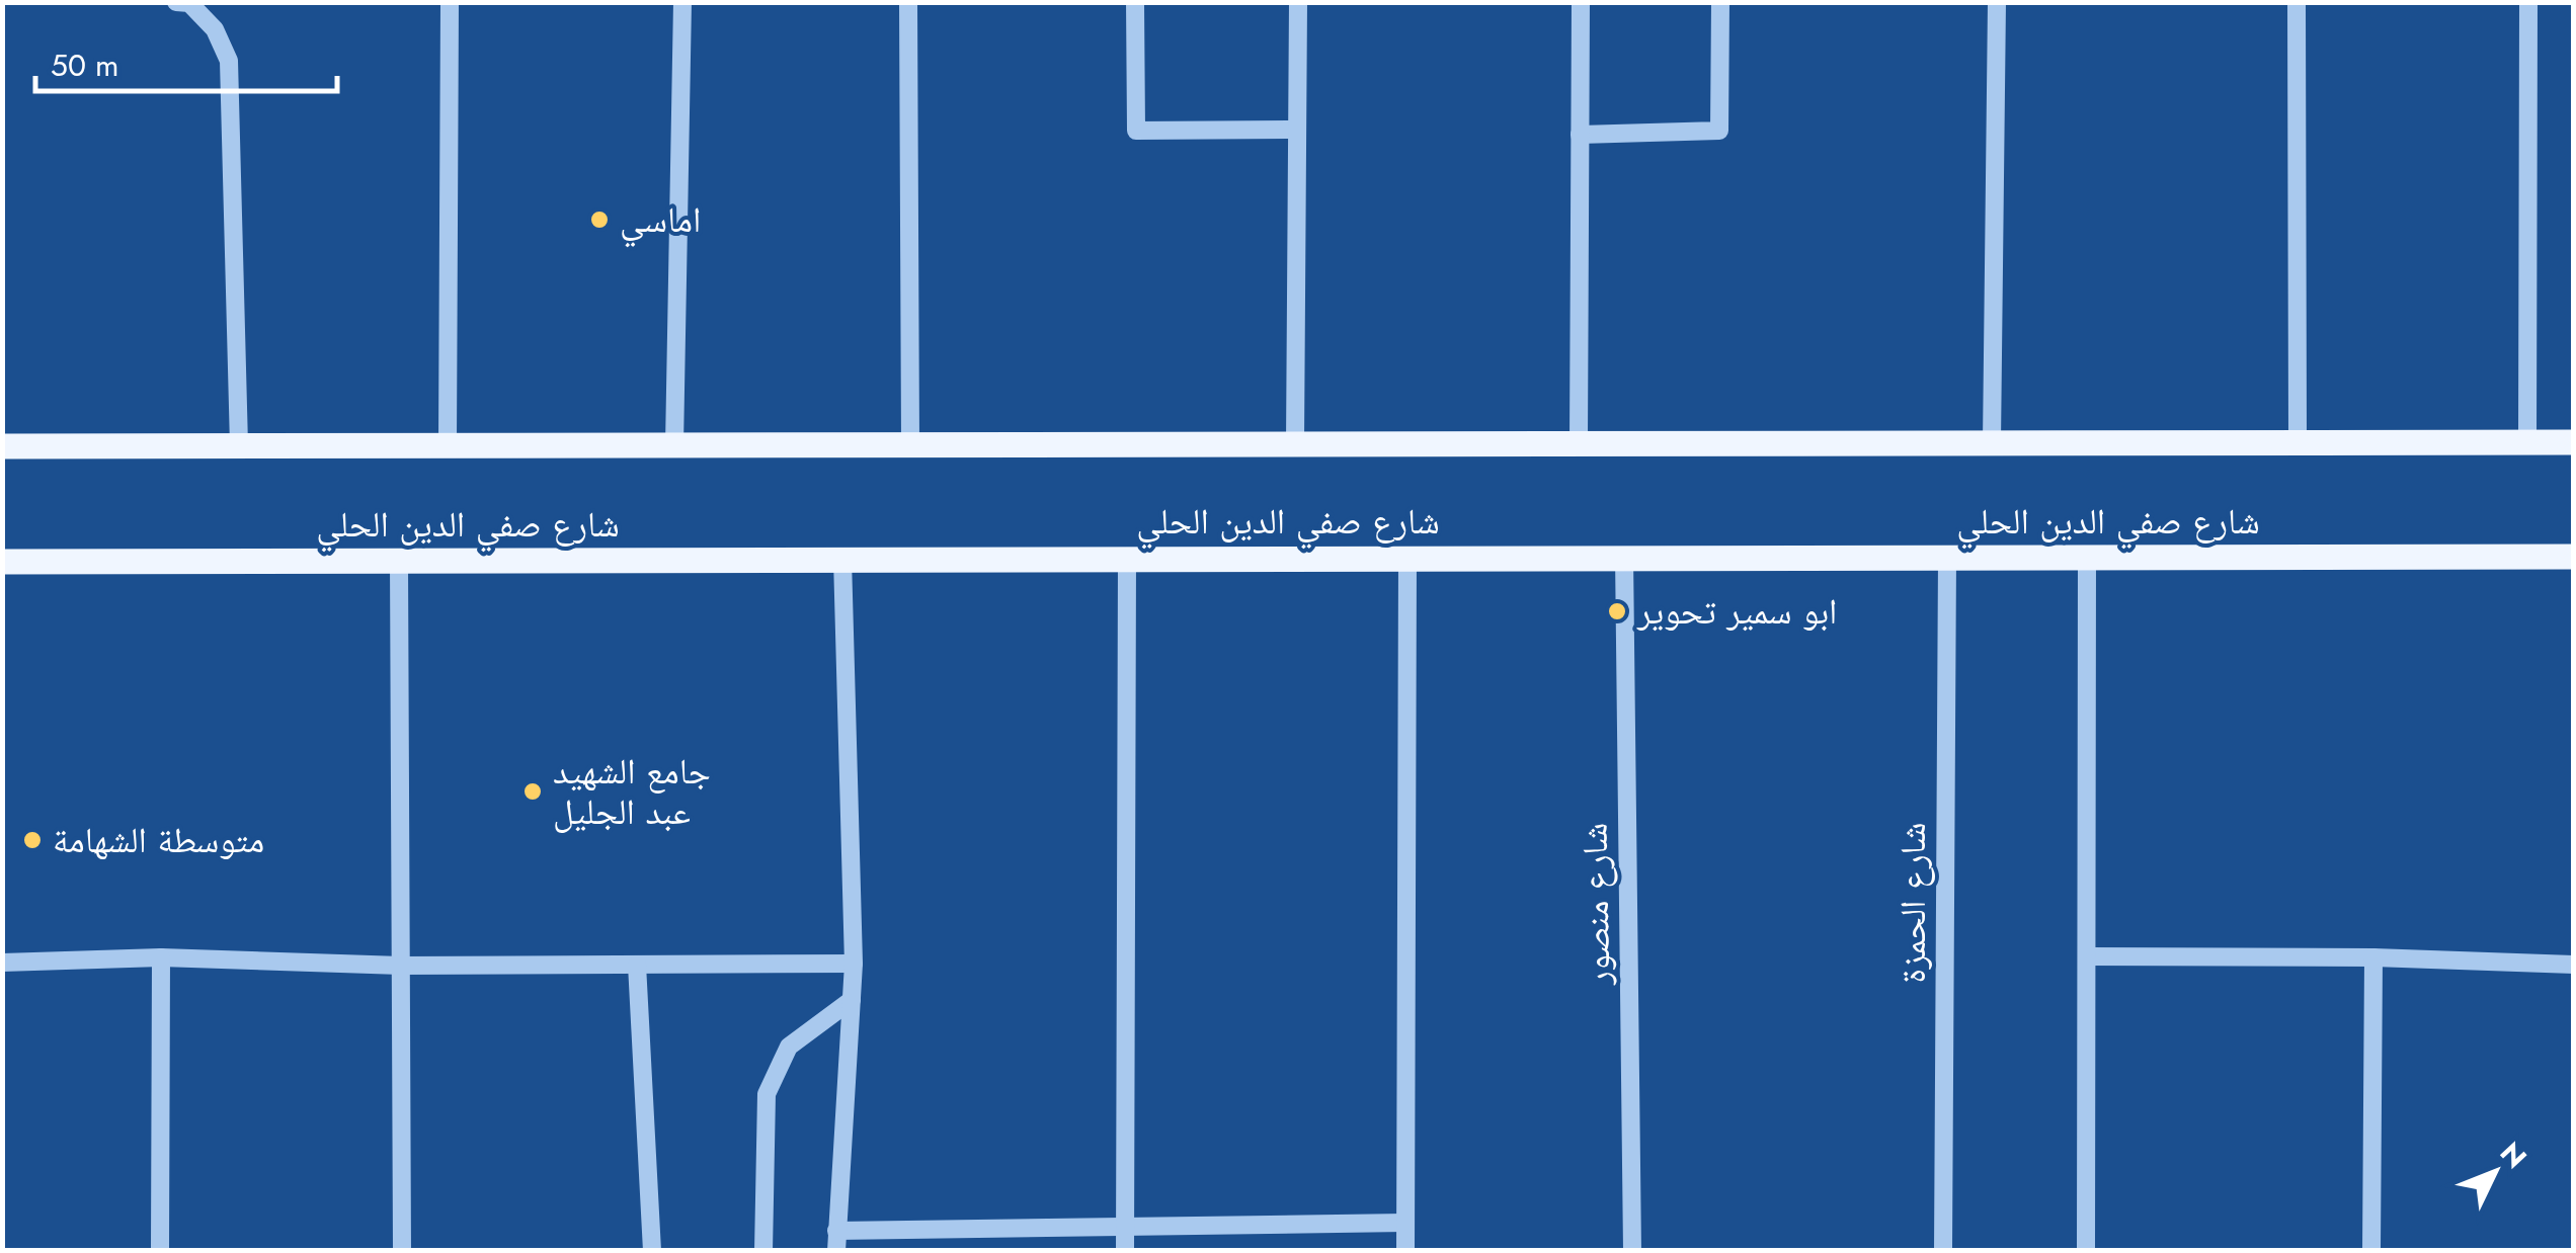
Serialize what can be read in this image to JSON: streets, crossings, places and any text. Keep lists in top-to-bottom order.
{
  "streets": {
    "main road": ["شارع صفي الدين الحلي"],
    "street": ["شارع الحمزة", "شارع منصور"]
  },
  "crossings": [
    ["شارع صفي الدين الحلي", "شارع الحمزة"],
    ["شارع صفي الدين الحلي", "شارع منصور"]
  ],
  "places": [
    "اماسي",
    "ابو سمير تحوير",
    "جامع الشهيد عبد الجليل",
    "متوسطة الشهامة"
  ],
  "scale_bar": "50 m",
  "north": "top right"
}
